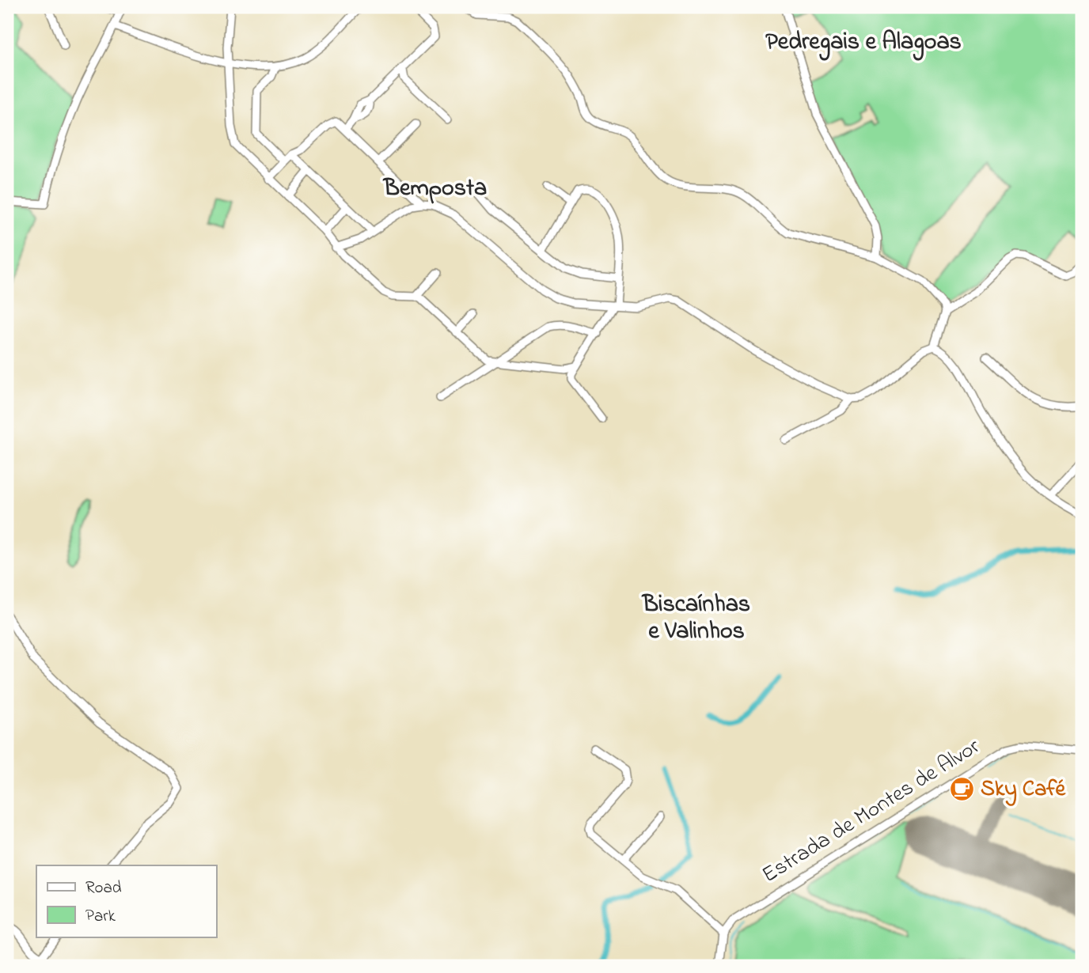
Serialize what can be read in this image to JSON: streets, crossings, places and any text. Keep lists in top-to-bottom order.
{
  "streets": {
    "street": ["Estrada de Montes de Alvor"]
  },
  "districts": ["Pedregais e Alagoas", "Bemposta", "Biscaínhas e Valinhos"],
  "places": {
    "cafe": ["Sky Café"]
  },
  "legend": ["Road", "Park"]
}
